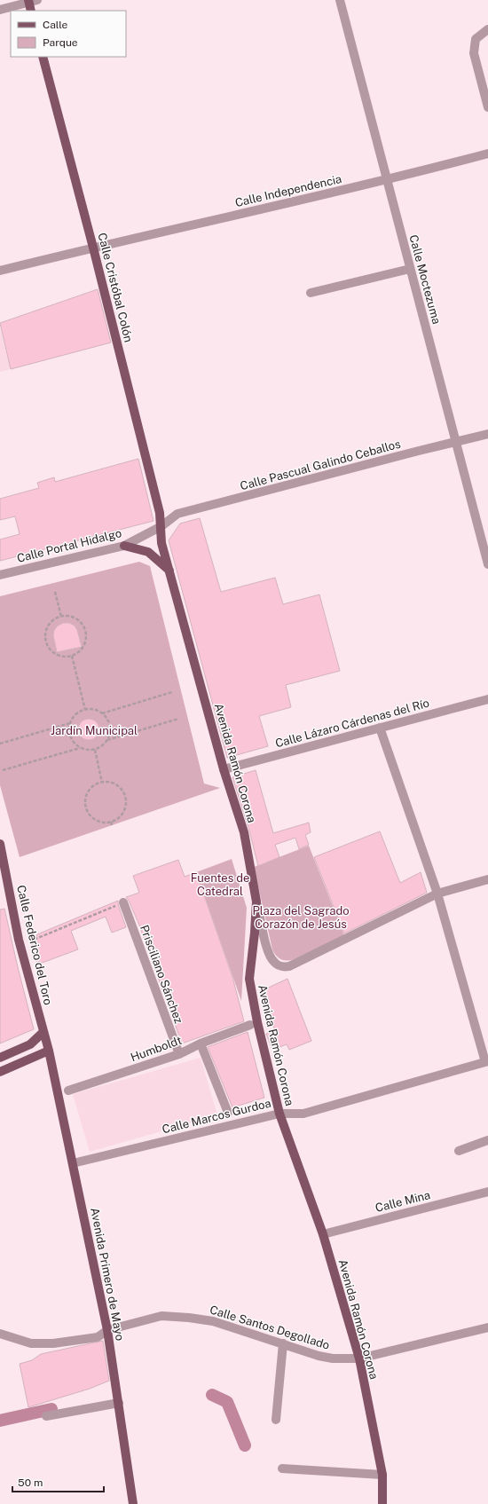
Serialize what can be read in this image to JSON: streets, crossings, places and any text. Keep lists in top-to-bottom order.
{
  "streets": {
    "main road": [
      "Calle Cristóbal Colón",
      "Avenida Ramón Corona",
      "Calle Federico del Toro",
      "Avenida Primero de Mayo"
    ],
    "street": [
      "Calle Independencia",
      "Calle Moctezuma",
      "Calle Pascual Galindo Ceballos",
      "Calle Portal Hidalgo",
      "Calle Lázaro Cárdenas del Río",
      "Prisciliano Sánchez",
      "Humboldt",
      "Calle Marcos Gurdoa",
      "Calle Mina",
      "Calle Santos Degollado"
    ]
  },
  "crossings": [
    ["Calle Independencia", "Calle Moctezuma"],
    ["Calle Independencia", "Calle Cristóbal Colón"],
    ["Calle Moctezuma", "Calle Pascual Galindo Ceballos"],
    ["Calle Cristóbal Colón", "Calle Pascual Galindo Ceballos"],
    ["Calle Cristóbal Colón", "Calle Portal Hidalgo"],
    ["Calle Cristóbal Colón", "Avenida Ramón Corona"],
    ["Calle Pascual Galindo Ceballos", "Calle Portal Hidalgo"],
    ["Calle Pascual Galindo Ceballos", "Avenida Ramón Corona"],
    ["Calle Portal Hidalgo", "Avenida Ramón Corona"],
    ["Calle Lázaro Cárdenas del Río", "Avenida Ramón Corona"],
    ["Avenida Ramón Corona", "Calle Marcos Gurdoa"],
    ["Avenida Ramón Corona", "Calle Mina"],
    ["Avenida Ramón Corona", "Calle Santos Degollado"],
    ["Calle Federico del Toro", "Avenida Primero de Mayo"],
    ["Prisciliano Sánchez", "Humboldt"],
    ["Calle Marcos Gurdoa", "Avenida Primero de Mayo"],
    ["Avenida Primero de Mayo", "Calle Santos Degollado"]
  ],
  "parks": ["Jardín Municipal", "Fuentes de Catedral", "Plaza del Sagrado Corazón de Jesús"],
  "legend": ["Calle", "Parque"],
  "scale_bar": "50 m"
}
